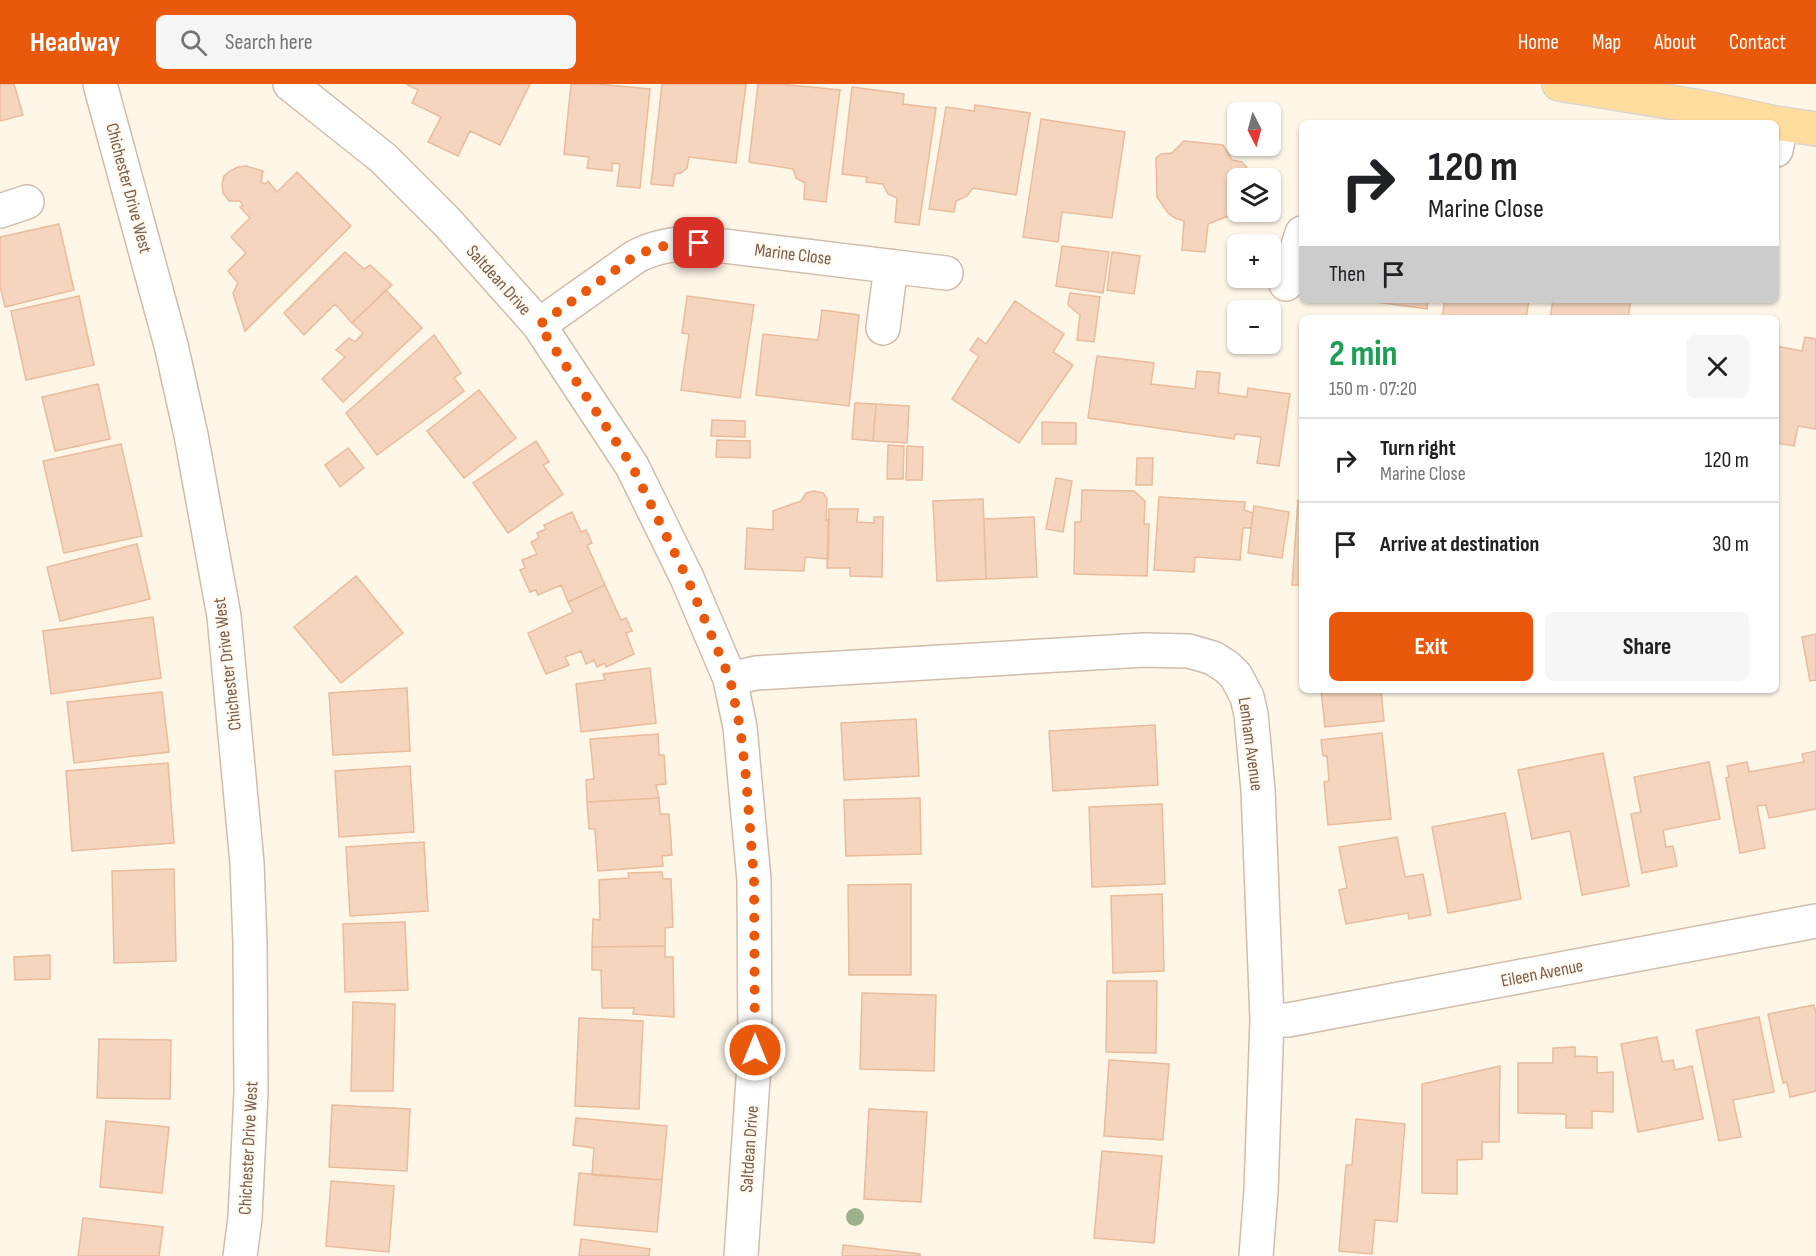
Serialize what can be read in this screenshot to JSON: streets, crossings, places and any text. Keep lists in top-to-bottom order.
{
  "streets": {
    "street": [
      "Chichester Drive West",
      "Marine Close",
      "Saltdean Drive",
      "Lenham Avenue",
      "Eileen Avenue"
    ]
  },
  "crossings": [
    ["Marine Close", "Saltdean Drive"],
    ["Saltdean Drive", "Lenham Avenue"],
    ["Lenham Avenue", "Eileen Avenue"]
  ],
  "north": "bottom",
  "page": {
    "header": "Headway",
    "search": "Search here",
    "nav": [
      "Home",
      "Map",
      "About",
      "Contact"
    ],
    "map_buttons": ["+", "−"],
    "turn": ["120 m", "Marine Close"],
    "then": "Then",
    "heading": ["2 min", "150 m · 07:20"],
    "list": [
      {
        "name": "Turn right",
        "note": "Marine Close",
        "value": "120 m"
      },
      {
        "name": "Arrive at destination",
        "value": "30 m"
      }
    ],
    "buttons": ["Exit", "Share"]
  }
}
